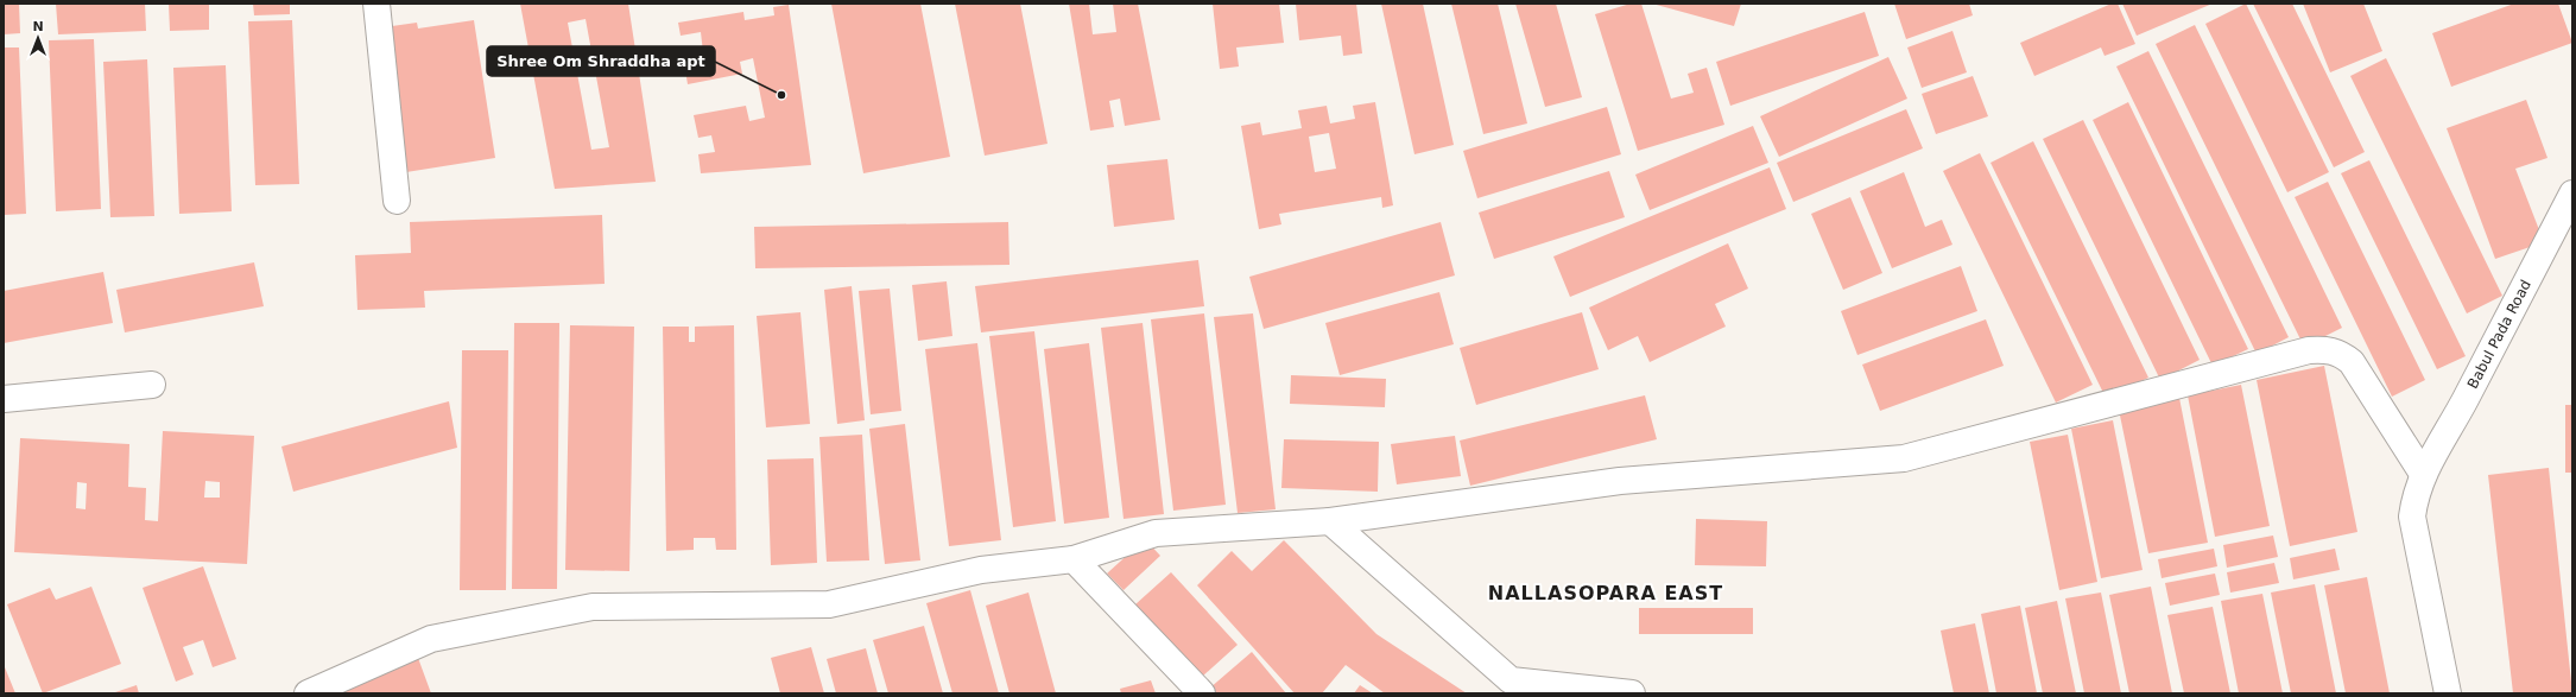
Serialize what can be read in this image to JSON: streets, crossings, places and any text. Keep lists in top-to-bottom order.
{
  "streets": {
    "street": ["Babul Pada Road"]
  },
  "districts": ["NALLASOPARA EAST"],
  "places": ["Shree Om Shraddha apt"],
  "north": "top"
}
